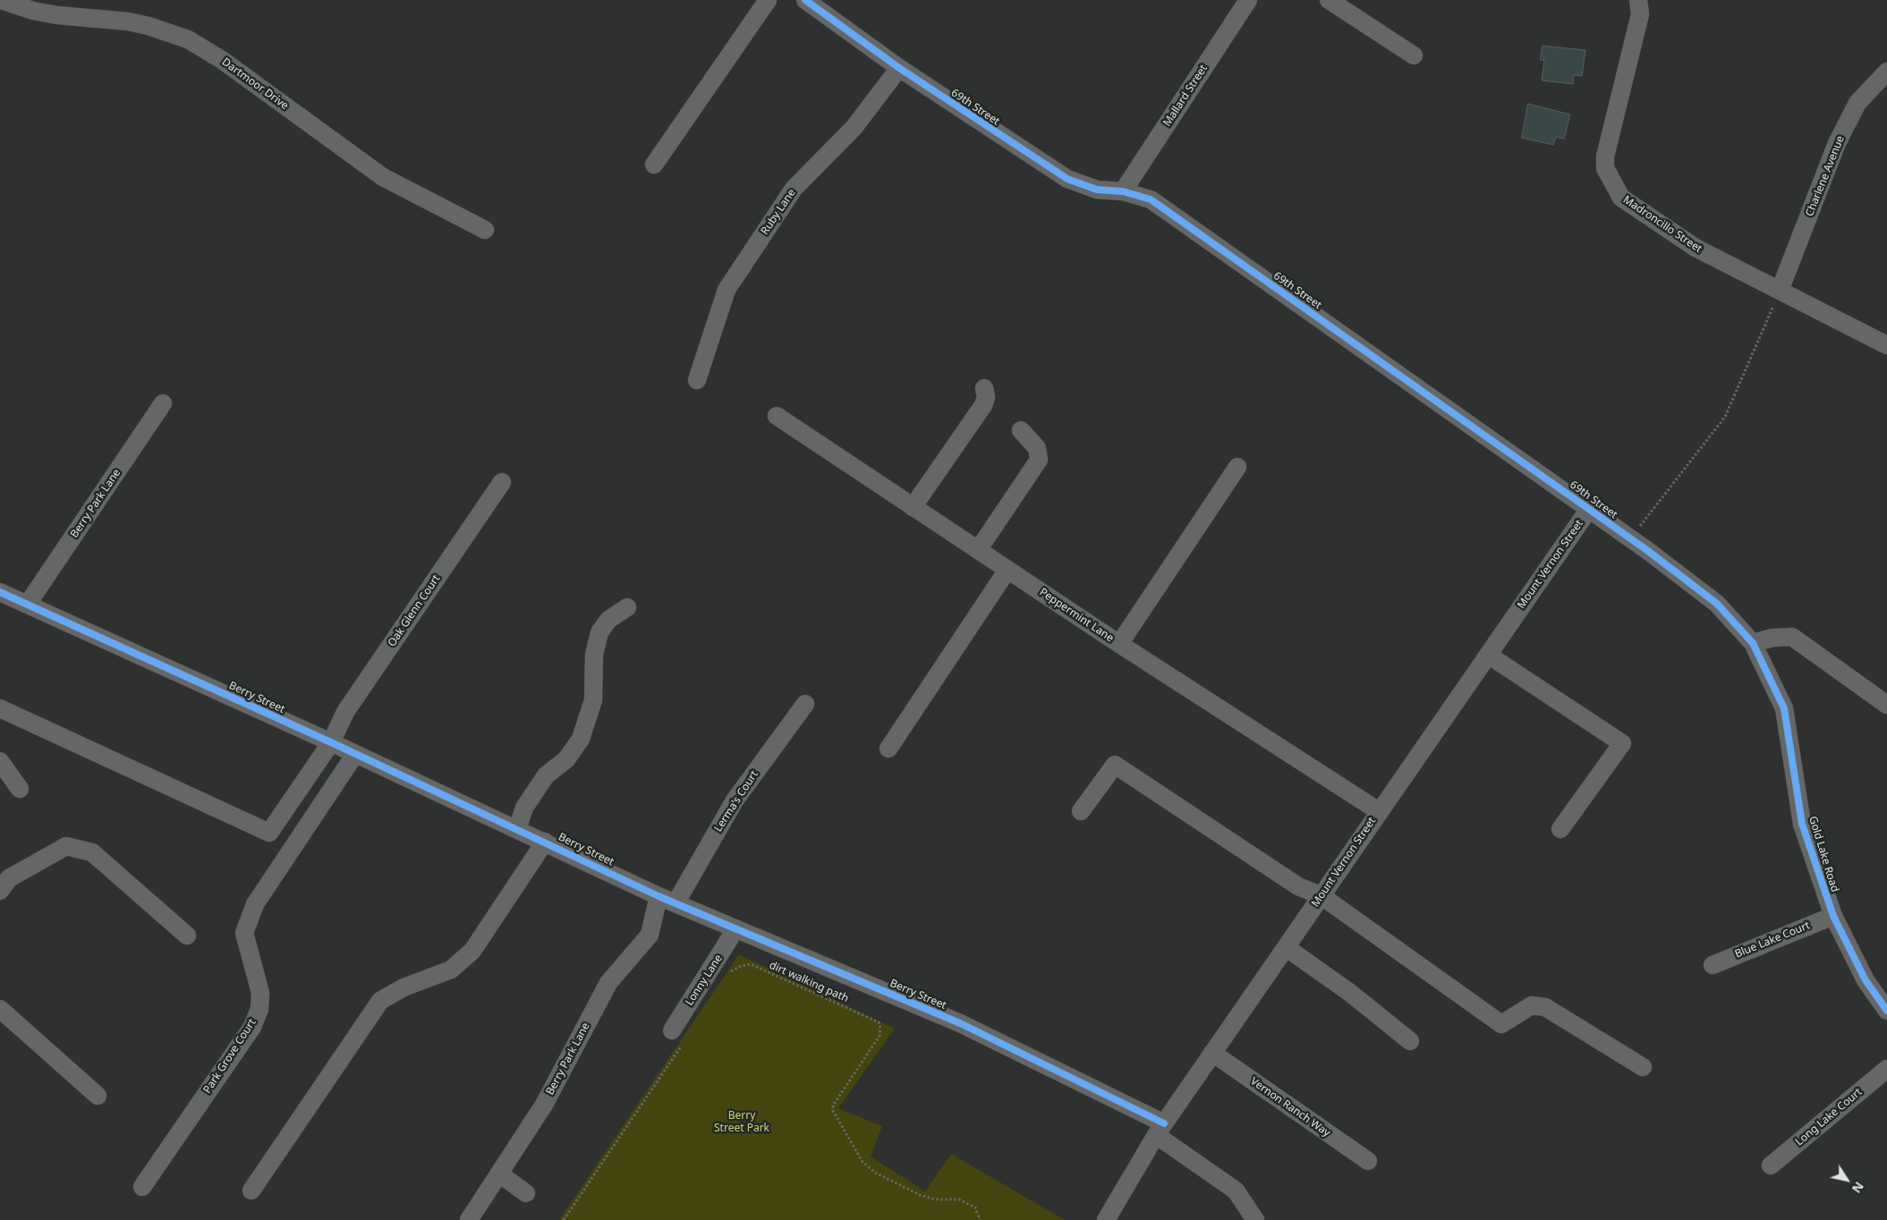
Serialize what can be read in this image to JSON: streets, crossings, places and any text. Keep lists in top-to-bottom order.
{
  "streets": {
    "street": [
      "Dartmoor Drive",
      "Mallard Street",
      "69th Street",
      "Charlene Avenue",
      "Ruby Lane",
      "Madroncillo Street",
      "Berry Park Lane",
      "Mount Vernon Street",
      "Oak Glenn Court",
      "Peppermint Lane",
      "Berry Street",
      "Lerma's Court",
      "Gold Lake Road",
      "Blue Lake Court",
      "Lonny Lane",
      "Park Grove Court",
      "Vernon Ranch Way",
      "Long Lake Court"
    ],
    "path": ["dirt walking path"]
  },
  "crossings": [
    ["Mallard Street", "69th Street"],
    ["69th Street", "Ruby Lane"],
    ["69th Street", "Mount Vernon Street"],
    ["69th Street", "Gold Lake Road"],
    ["Charlene Avenue", "Madroncillo Street"],
    ["Berry Park Lane", "Berry Street"],
    ["Mount Vernon Street", "Peppermint Lane"],
    ["Mount Vernon Street", "Berry Street"],
    ["Mount Vernon Street", "Vernon Ranch Way"],
    ["Oak Glenn Court", "Berry Street"],
    ["Berry Street", "Lerma's Court"],
    ["Berry Street", "Lonny Lane"],
    ["Berry Street", "Park Grove Court"],
    ["Gold Lake Road", "Blue Lake Court"]
  ],
  "parks": ["Berry Street Park"],
  "north": "bottom right"
}
